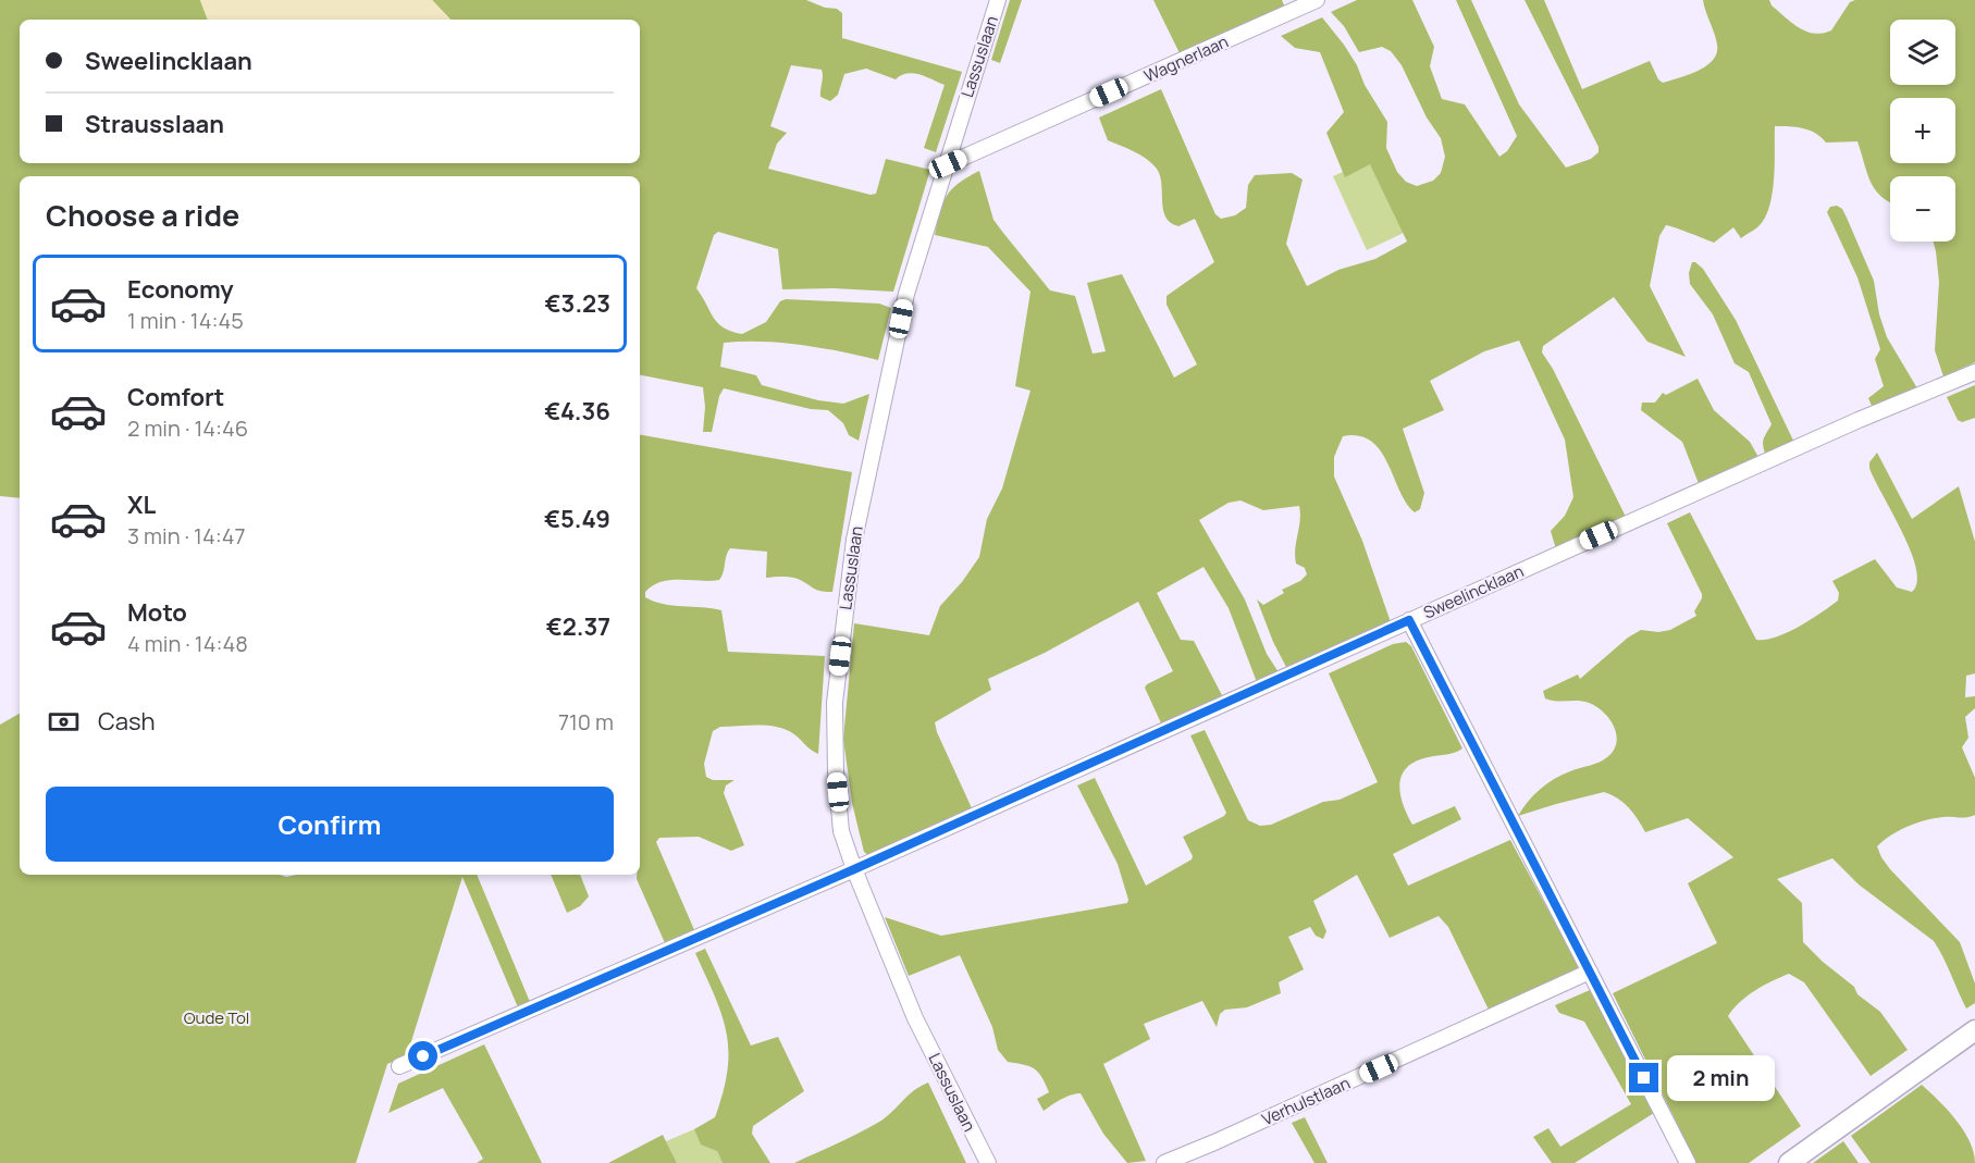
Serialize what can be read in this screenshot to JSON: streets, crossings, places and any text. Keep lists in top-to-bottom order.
{
  "streets": {
    "street": [
      "Lassuslaan",
      "Wagnerlaan",
      "Sweelincklaan",
      "Verhulstlaan"
    ]
  },
  "crossings": [
    ["Lassuslaan", "Wagnerlaan"],
    ["Lassuslaan", "Sweelincklaan"]
  ],
  "parks": ["Oude Tol"],
  "page": {
    "map_buttons": ["+", "−"],
    "banner": ["Sweelincklaan", "Strausslaan"],
    "heading": "Choose a ride",
    "list": [
      {
        "name": "Economy",
        "note": "1 min · 14:45",
        "value": "€3.23"
      },
      {
        "name": "Comfort",
        "note": "2 min · 14:46",
        "value": "€4.36"
      },
      {
        "name": "XL",
        "note": "3 min · 14:47",
        "value": "€5.49"
      },
      {
        "name": "Moto",
        "note": "4 min · 14:48",
        "value": "€2.37"
      }
    ],
    "pay": ["Cash", "710 m"],
    "buttons": "Confirm",
    "bubble": "2 min"
  }
}
